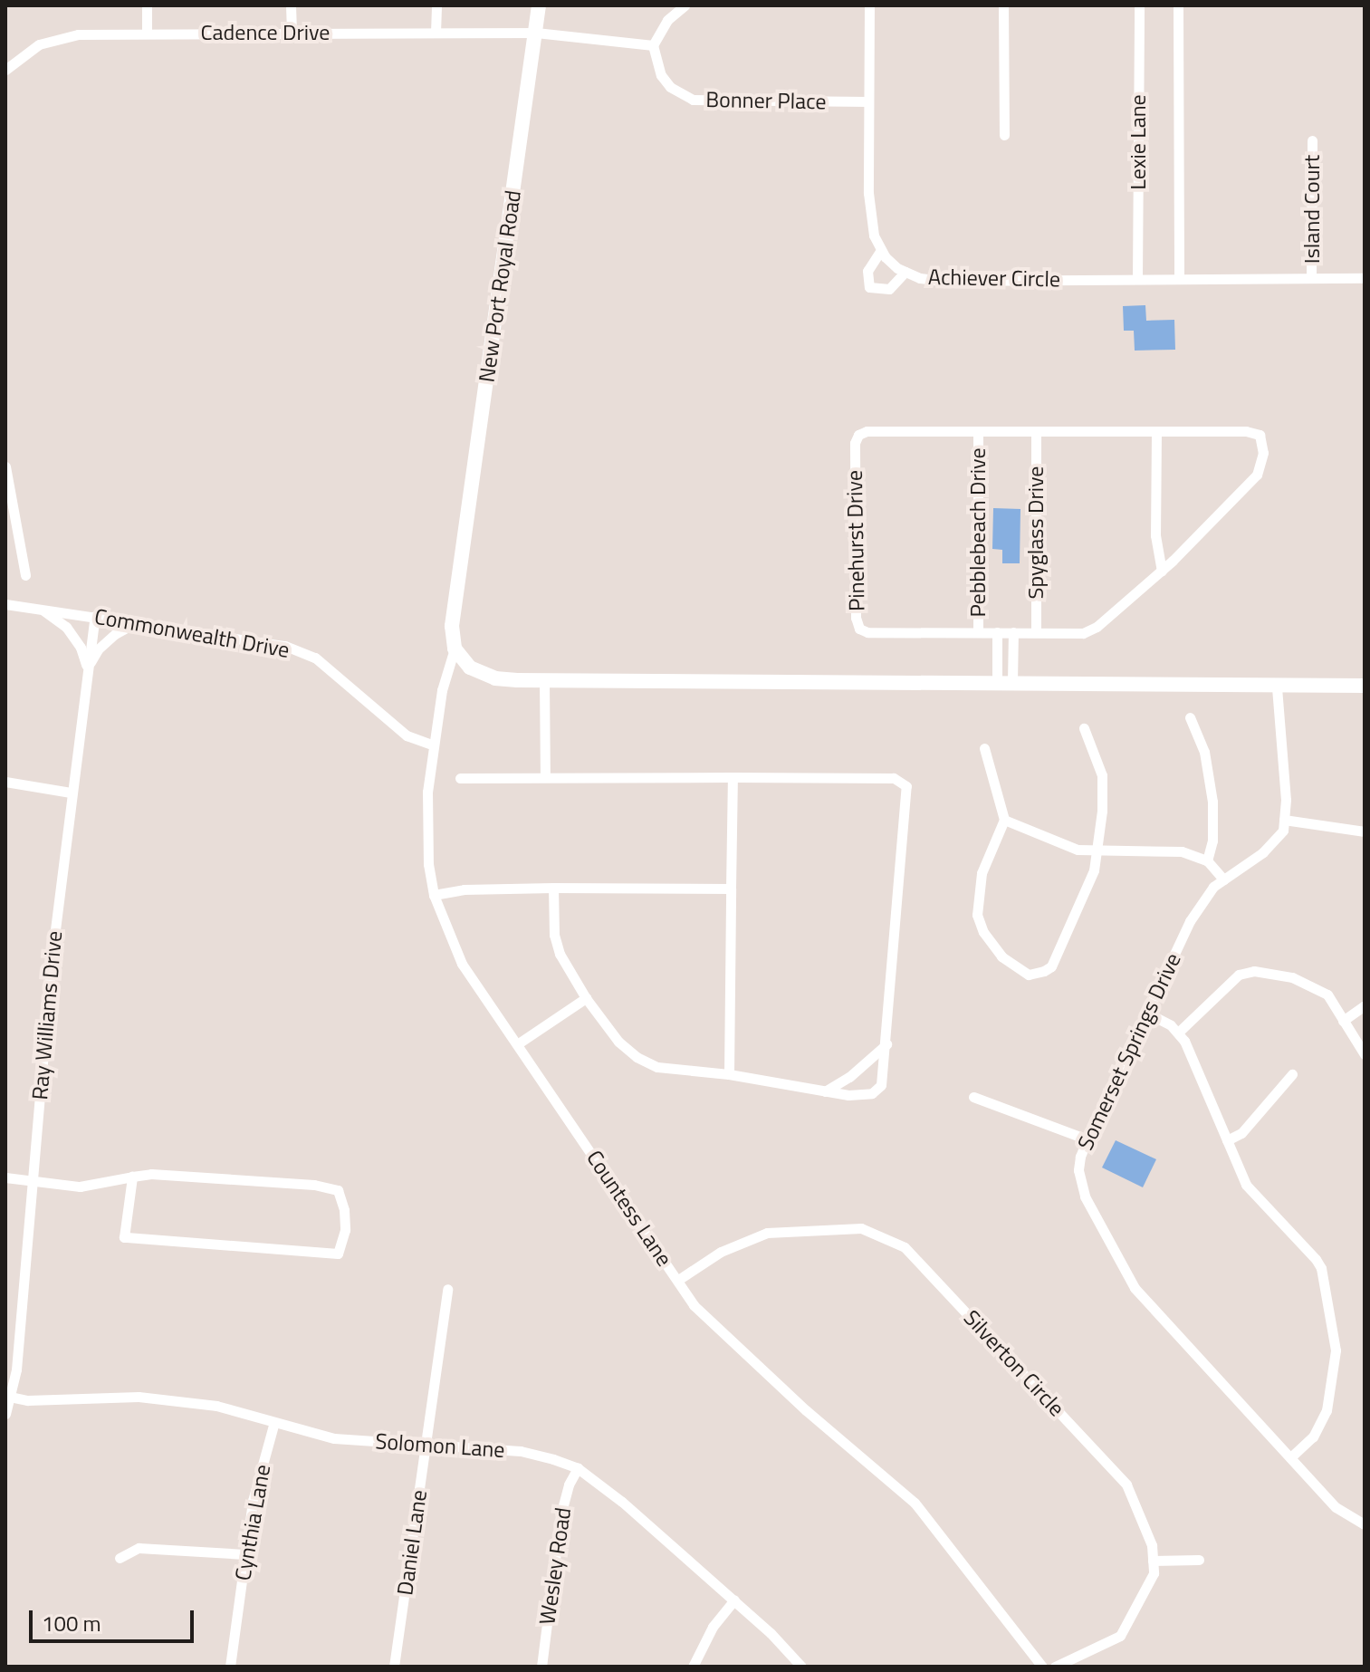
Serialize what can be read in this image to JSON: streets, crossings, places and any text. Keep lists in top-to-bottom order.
{
  "streets": {
    "main road": ["New Port Royal Road"],
    "street": [
      "Cadence Drive",
      "Bonner Place",
      "Lexie Lane",
      "Island Court",
      "Achiever Circle",
      "Pebblebeach Drive",
      "Spyglass Drive",
      "Pinehurst Drive",
      "Commonwealth Drive",
      "Ray Williams Drive",
      "Somerset Springs Drive",
      "Countess Lane",
      "Silverton Circle",
      "Solomon Lane",
      "Cynthia Lane",
      "Daniel Lane",
      "Wesley Road"
    ]
  },
  "crossings": [
    ["Cadence Drive", "New Port Royal Road"],
    ["Lexie Lane", "Achiever Circle"],
    ["Island Court", "Achiever Circle"],
    ["New Port Royal Road", "Countess Lane"],
    ["Pebblebeach Drive", "Pinehurst Drive"],
    ["Spyglass Drive", "Pinehurst Drive"],
    ["Commonwealth Drive", "Ray Williams Drive"],
    ["Commonwealth Drive", "Countess Lane"],
    ["Ray Williams Drive", "Solomon Lane"],
    ["Countess Lane", "Silverton Circle"],
    ["Solomon Lane", "Cynthia Lane"],
    ["Solomon Lane", "Daniel Lane"],
    ["Solomon Lane", "Wesley Road"]
  ],
  "scale_bar": "100 m"
}
